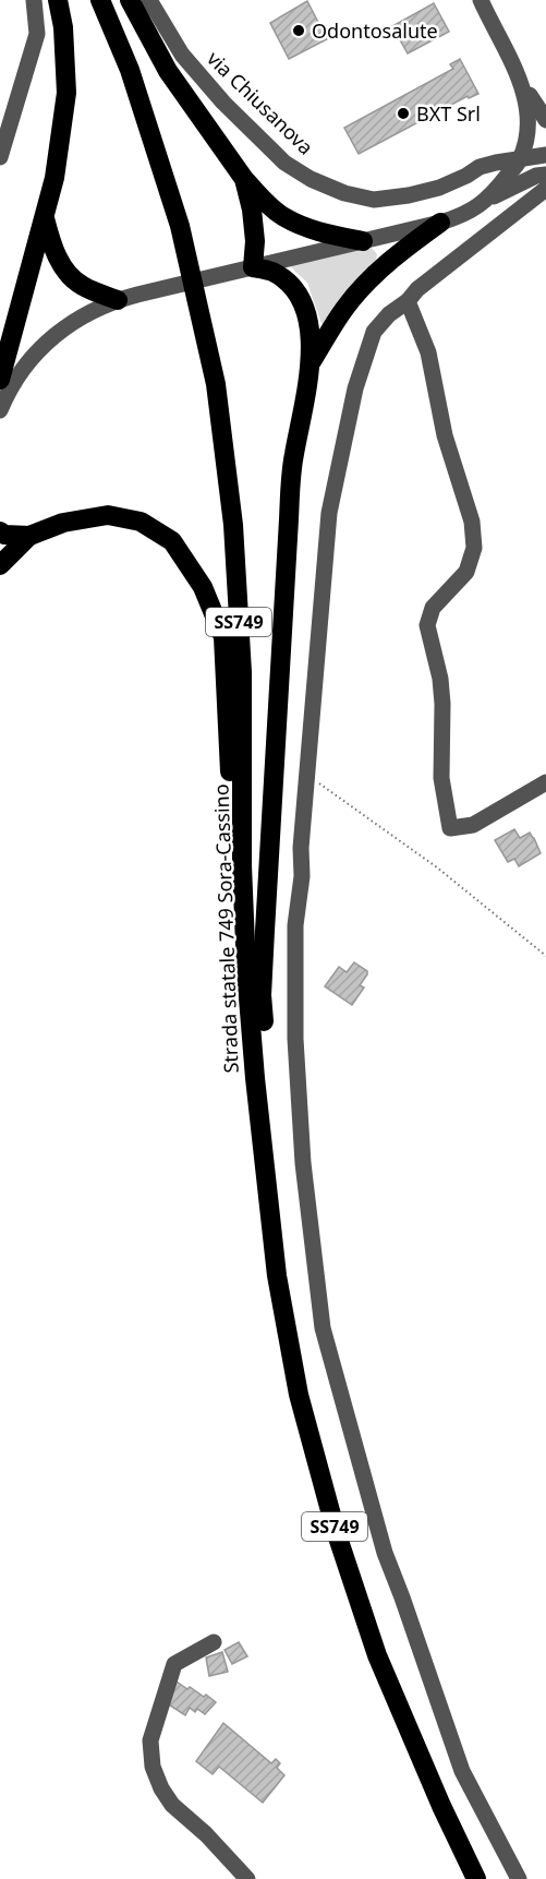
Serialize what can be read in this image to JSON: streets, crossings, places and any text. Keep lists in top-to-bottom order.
{
  "streets": {
    "highway": ["SS749", "Strada statale 749 Sora-Cassino"],
    "street": ["via Chiusanova"]
  },
  "places": ["Odontosalute", "BXT Srl"]
}
